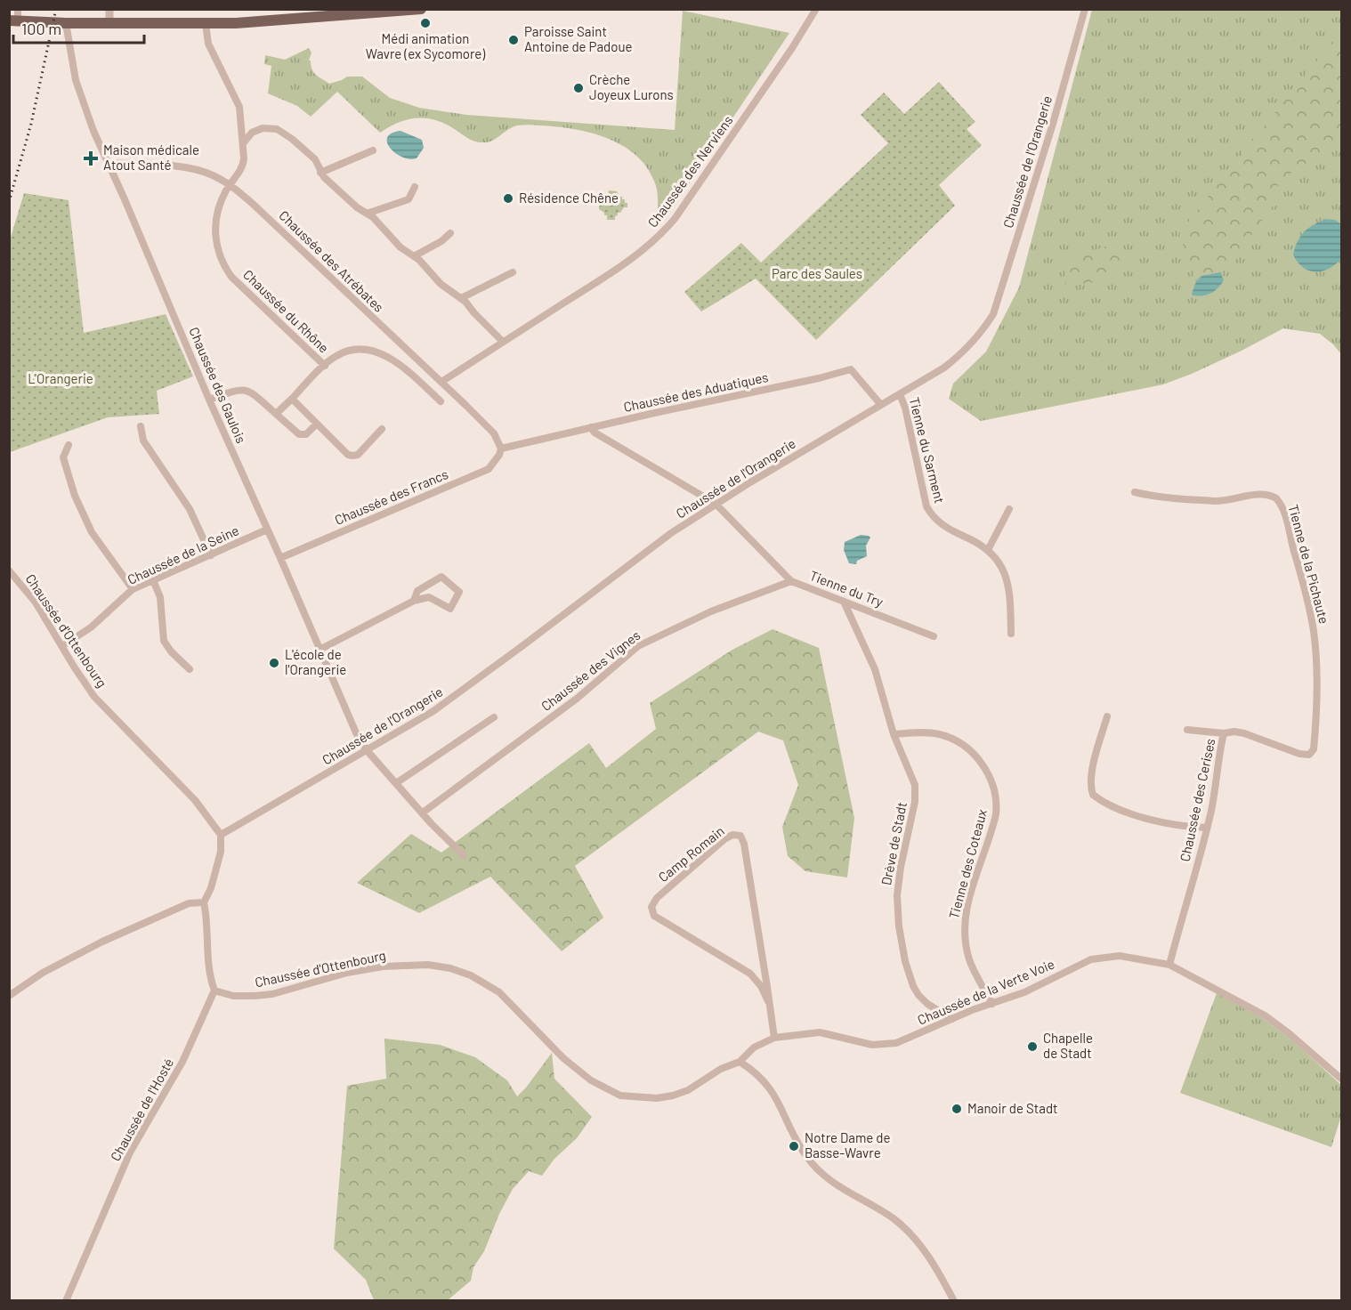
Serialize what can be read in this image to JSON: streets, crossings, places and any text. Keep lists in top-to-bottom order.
{
  "streets": {
    "street": [
      "Chaussée de l'Orangerie",
      "Chaussée des Nerviens",
      "Chaussée des Atrébates",
      "Chaussée du Rhône",
      "Chaussée des Gaulois",
      "Chaussée des Aduatiques",
      "Tienne du Sarment",
      "Chaussée des Francs",
      "Chaussée de la Seine",
      "Tienne de la Pichaute",
      "Tienne du Try",
      "Chaussée d'Ottenbourg",
      "Chaussée des Vignes",
      "Chaussée des Cerises",
      "Drève de Stadt",
      "Camp Romain",
      "Tienne des Coteaux",
      "Chaussée de la Verte Voie",
      "Chaussée de l'Hosté"
    ]
  },
  "crossings": [
    ["Chaussée de l'Orangerie", "Chaussée des Gaulois"],
    ["Chaussée de l'Orangerie", "Chaussée des Aduatiques"],
    ["Chaussée de l'Orangerie", "Tienne du Sarment"],
    ["Chaussée de l'Orangerie", "Tienne du Try"],
    ["Chaussée de l'Orangerie", "Chaussée d'Ottenbourg"],
    ["Chaussée des Nerviens", "Chaussée des Atrébates"],
    ["Chaussée des Atrébates", "Chaussée du Rhône"],
    ["Chaussée des Atrébates", "Chaussée des Gaulois"],
    ["Chaussée des Atrébates", "Chaussée des Aduatiques"],
    ["Chaussée des Atrébates", "Chaussée des Francs"],
    ["Chaussée des Gaulois", "Chaussée des Francs"],
    ["Chaussée des Gaulois", "Chaussée de la Seine"],
    ["Chaussée des Gaulois", "Chaussée des Vignes"],
    ["Chaussée des Aduatiques", "Chaussée des Francs"],
    ["Chaussée des Aduatiques", "Tienne du Try"],
    ["Chaussée de la Seine", "Chaussée d'Ottenbourg"],
    ["Tienne de la Pichaute", "Chaussée des Cerises"],
    ["Tienne du Try", "Chaussée des Vignes"],
    ["Tienne du Try", "Drève de Stadt"],
    ["Chaussée d'Ottenbourg", "Chaussée de la Verte Voie"],
    ["Chaussée d'Ottenbourg", "Chaussée de l'Hosté"],
    ["Chaussée des Cerises", "Chaussée de la Verte Voie"],
    ["Drève de Stadt", "Tienne des Coteaux"],
    ["Drève de Stadt", "Chaussée de la Verte Voie"],
    ["Camp Romain", "Chaussée de la Verte Voie"],
    ["Tienne des Coteaux", "Chaussée de la Verte Voie"]
  ],
  "parks": ["Parc des Saules", "L'Orangerie"],
  "places": {
    "other": [
      "Médi animation Wavre (ex Sycomore)",
      "Paroisse Saint Antoine de Padoue",
      "Crèche Joyeux Lurons",
      "Résidence Chêne",
      "L'école de l'Orangerie",
      "Chapelle de Stadt",
      "Manoir de Stadt",
      "Notre Dame de Basse-Wavre"
    ],
    "health": ["Maison médicale Atout Santé"]
  },
  "scale_bar": "100 m"
}
